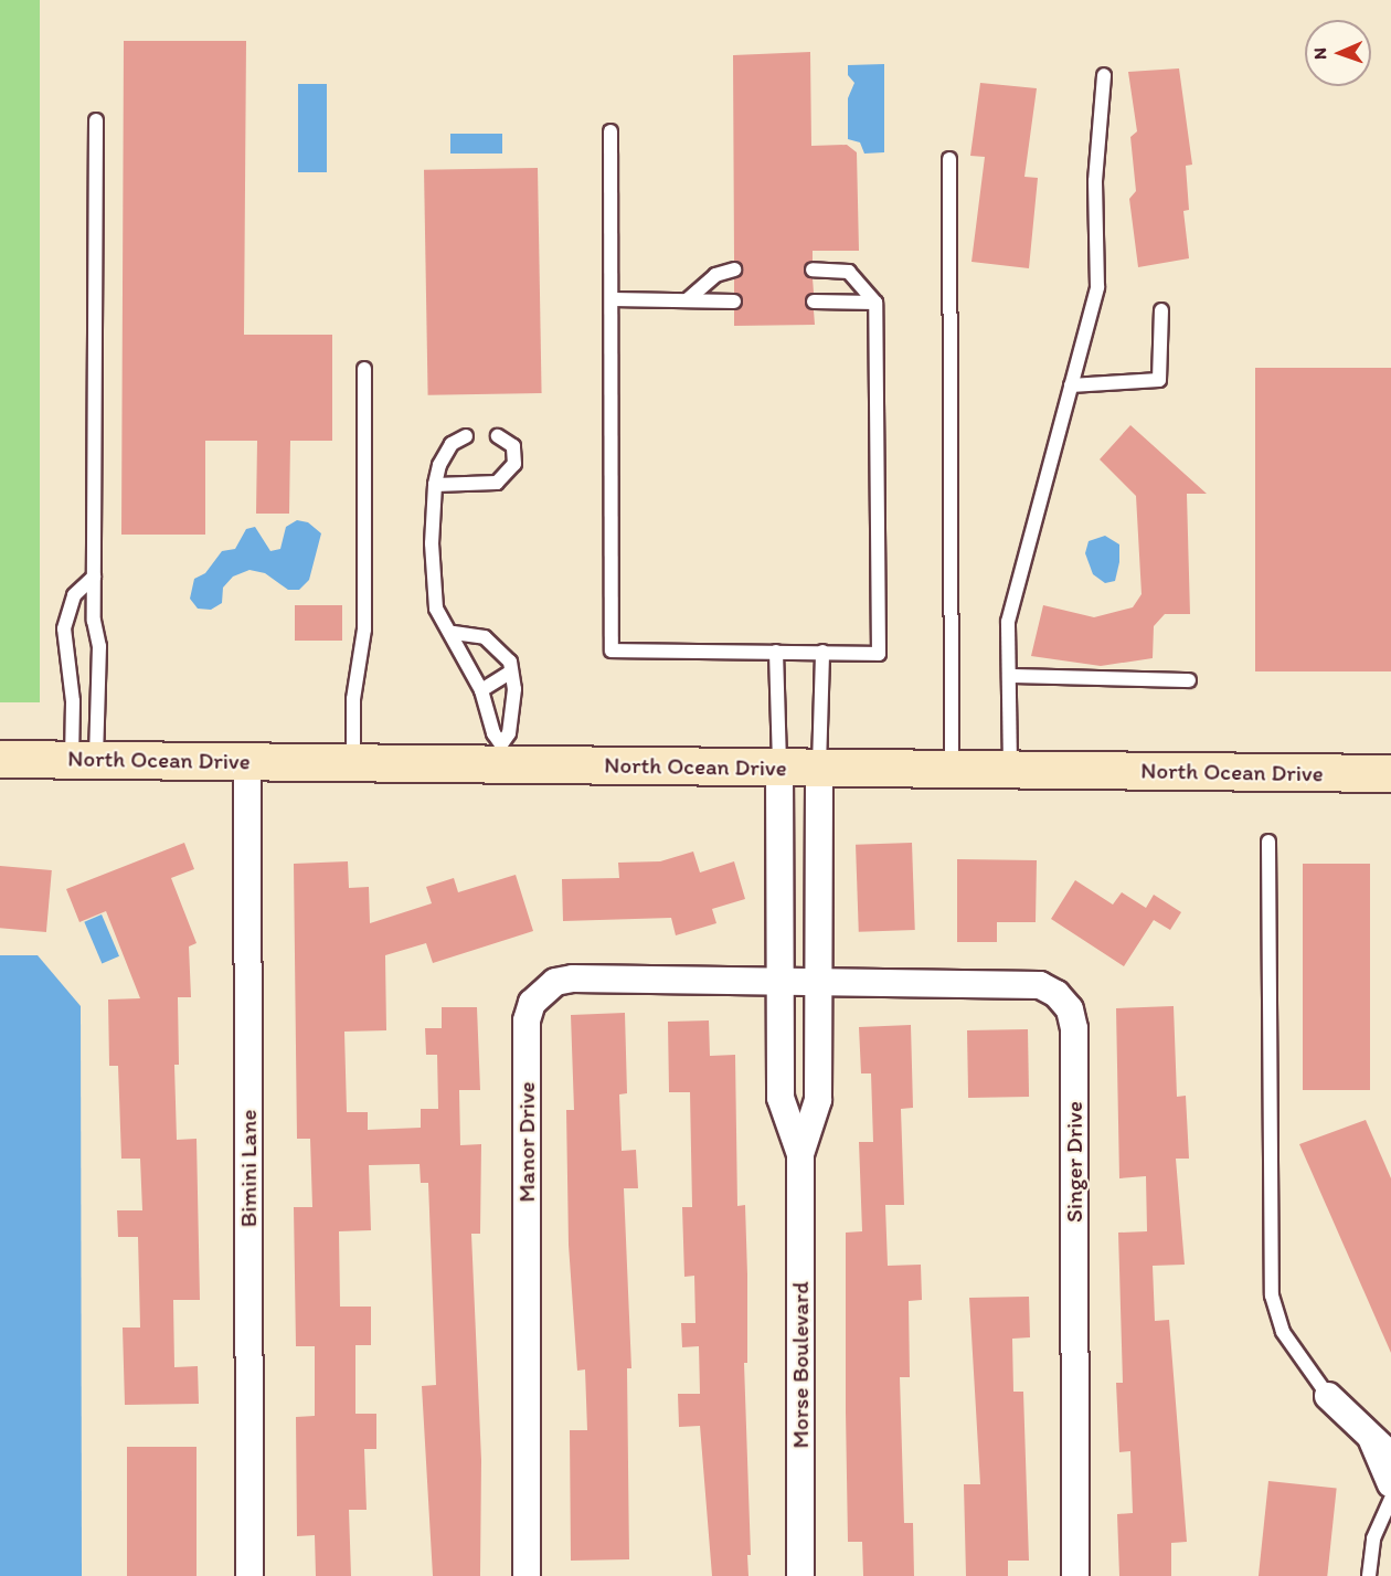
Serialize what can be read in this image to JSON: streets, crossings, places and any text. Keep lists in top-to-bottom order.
{
  "streets": {
    "main road": ["North Ocean Drive"],
    "street": [
      "Manor Drive",
      "Singer Drive",
      "Bimini Lane",
      "Morse Boulevard"
    ]
  },
  "crossings": [
    ["North Ocean Drive", "Bimini Lane"],
    ["North Ocean Drive", "Morse Boulevard"],
    ["Manor Drive", "Singer Drive"],
    ["Manor Drive", "Morse Boulevard"],
    ["Singer Drive", "Morse Boulevard"]
  ],
  "north": "left"
}
